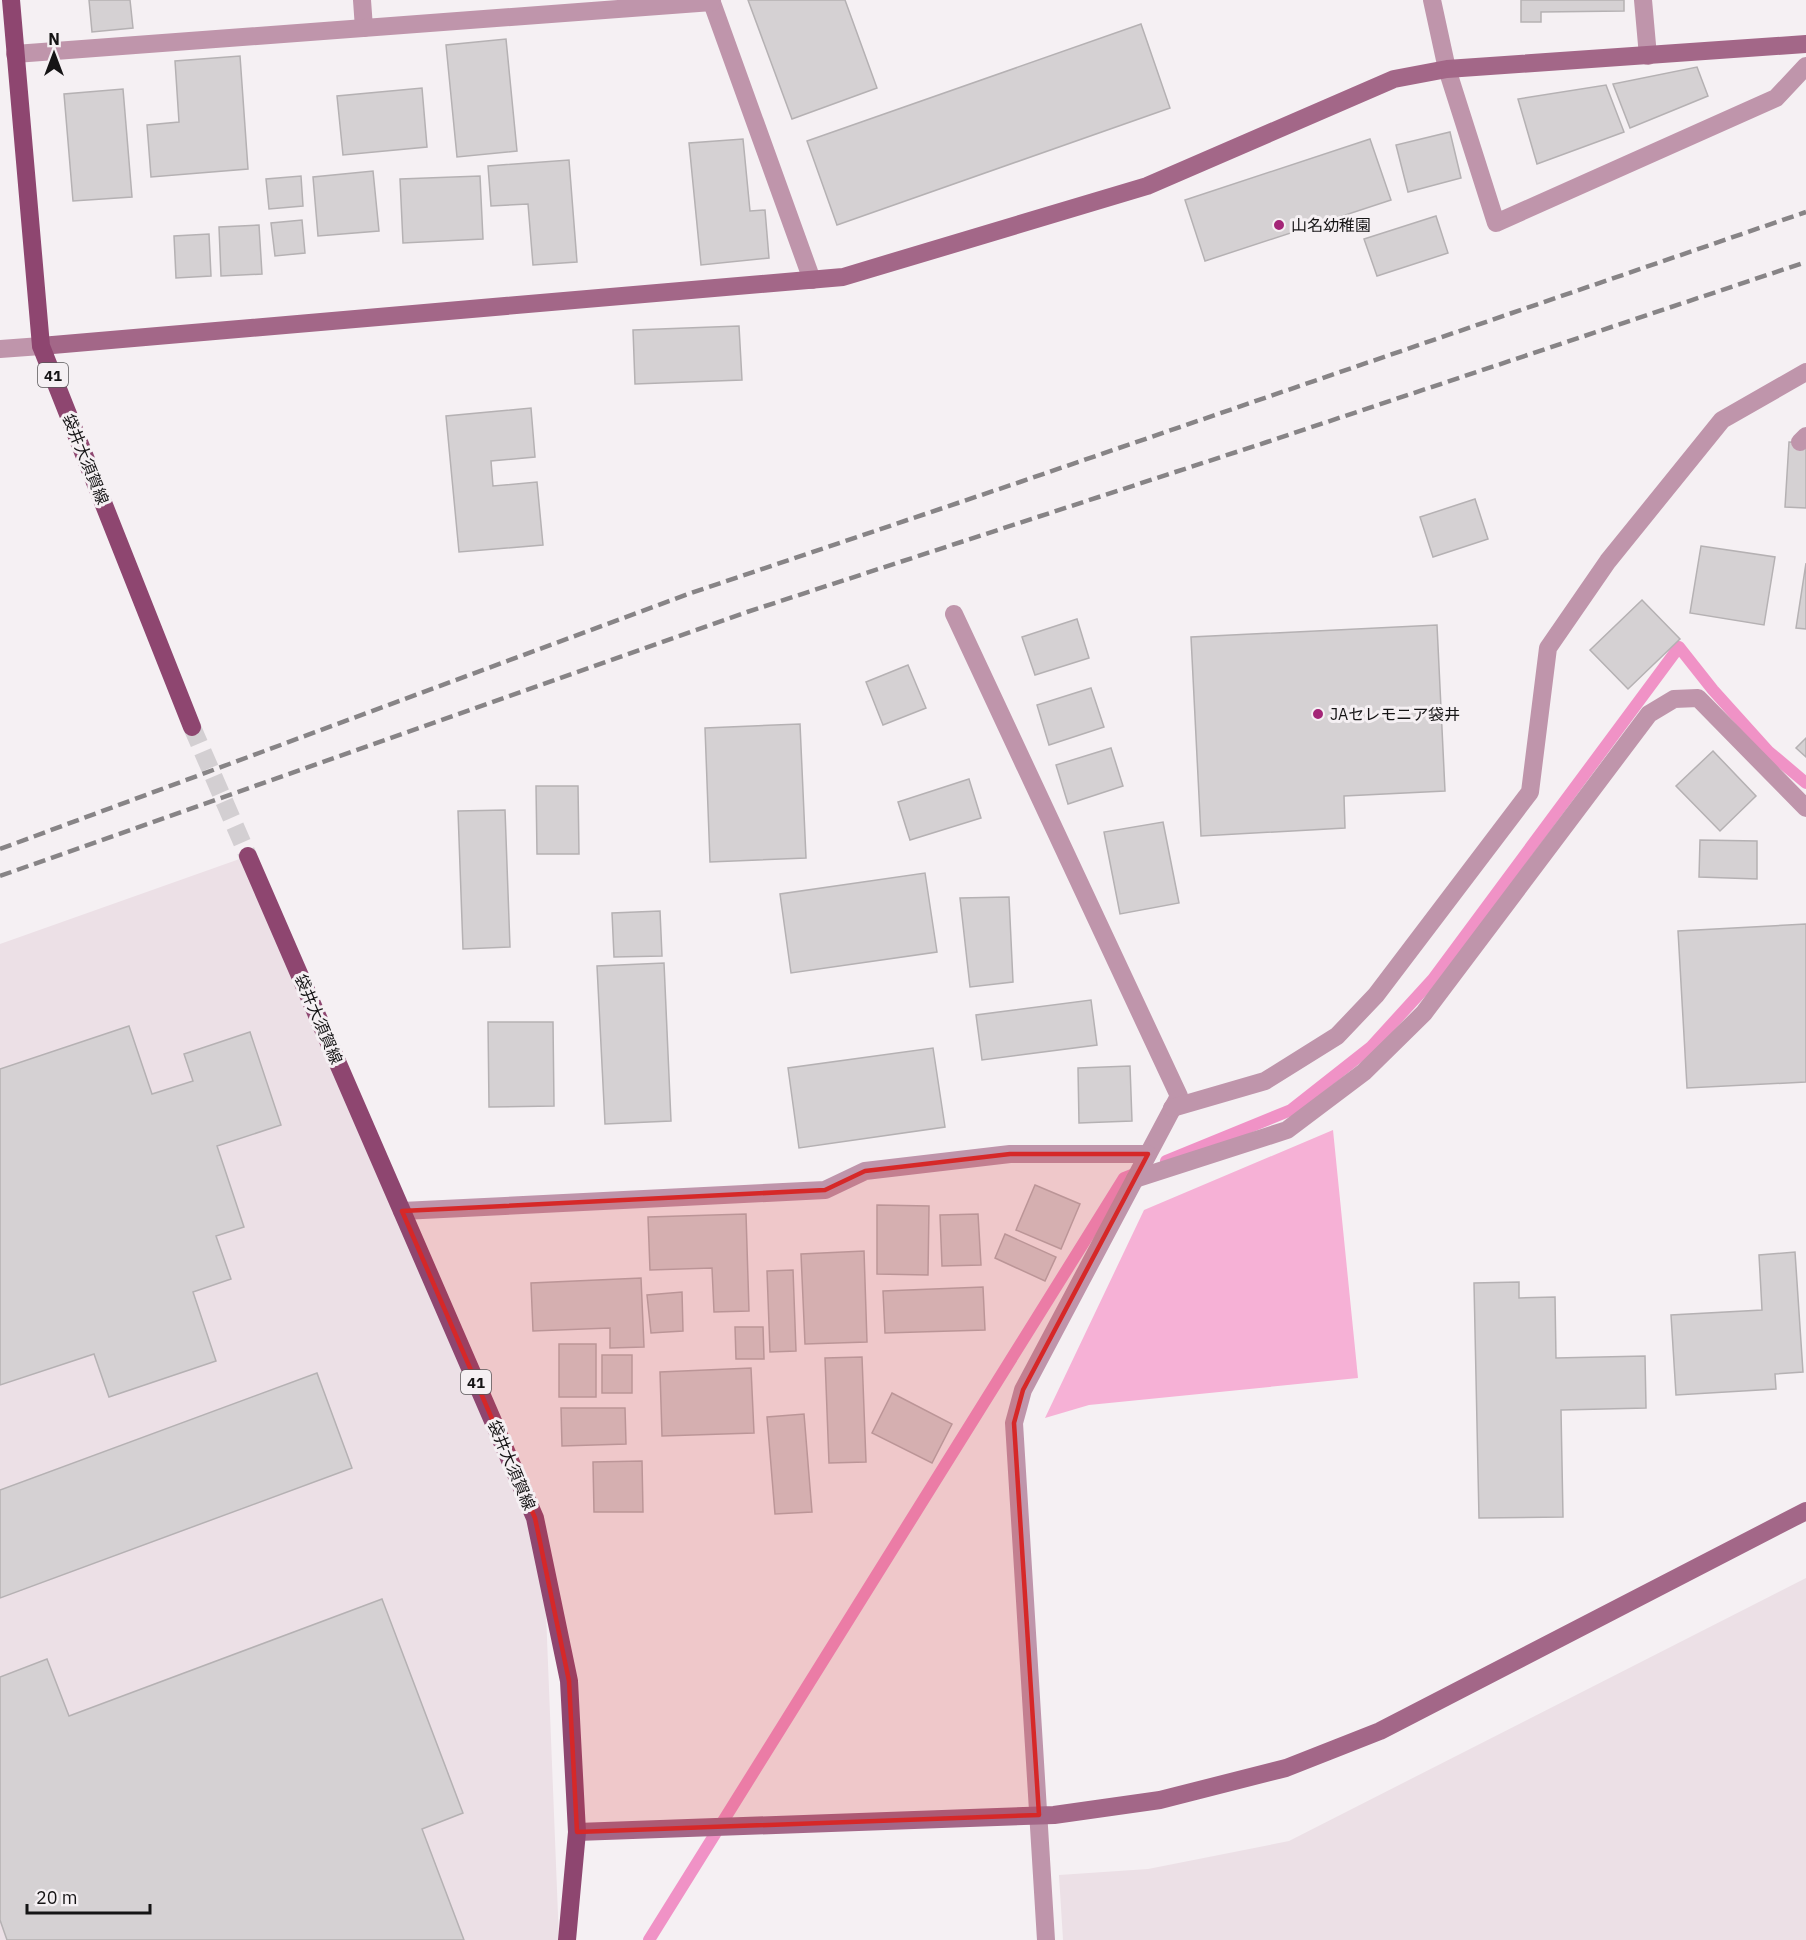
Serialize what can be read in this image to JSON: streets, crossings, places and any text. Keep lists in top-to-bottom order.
{
  "streets": {
    "main road": ["41", "袋井大須賀線"]
  },
  "places": ["山名幼稚園", "JAセレモニア袋井"],
  "scale_bar": "20 m",
  "north": "top"
}
